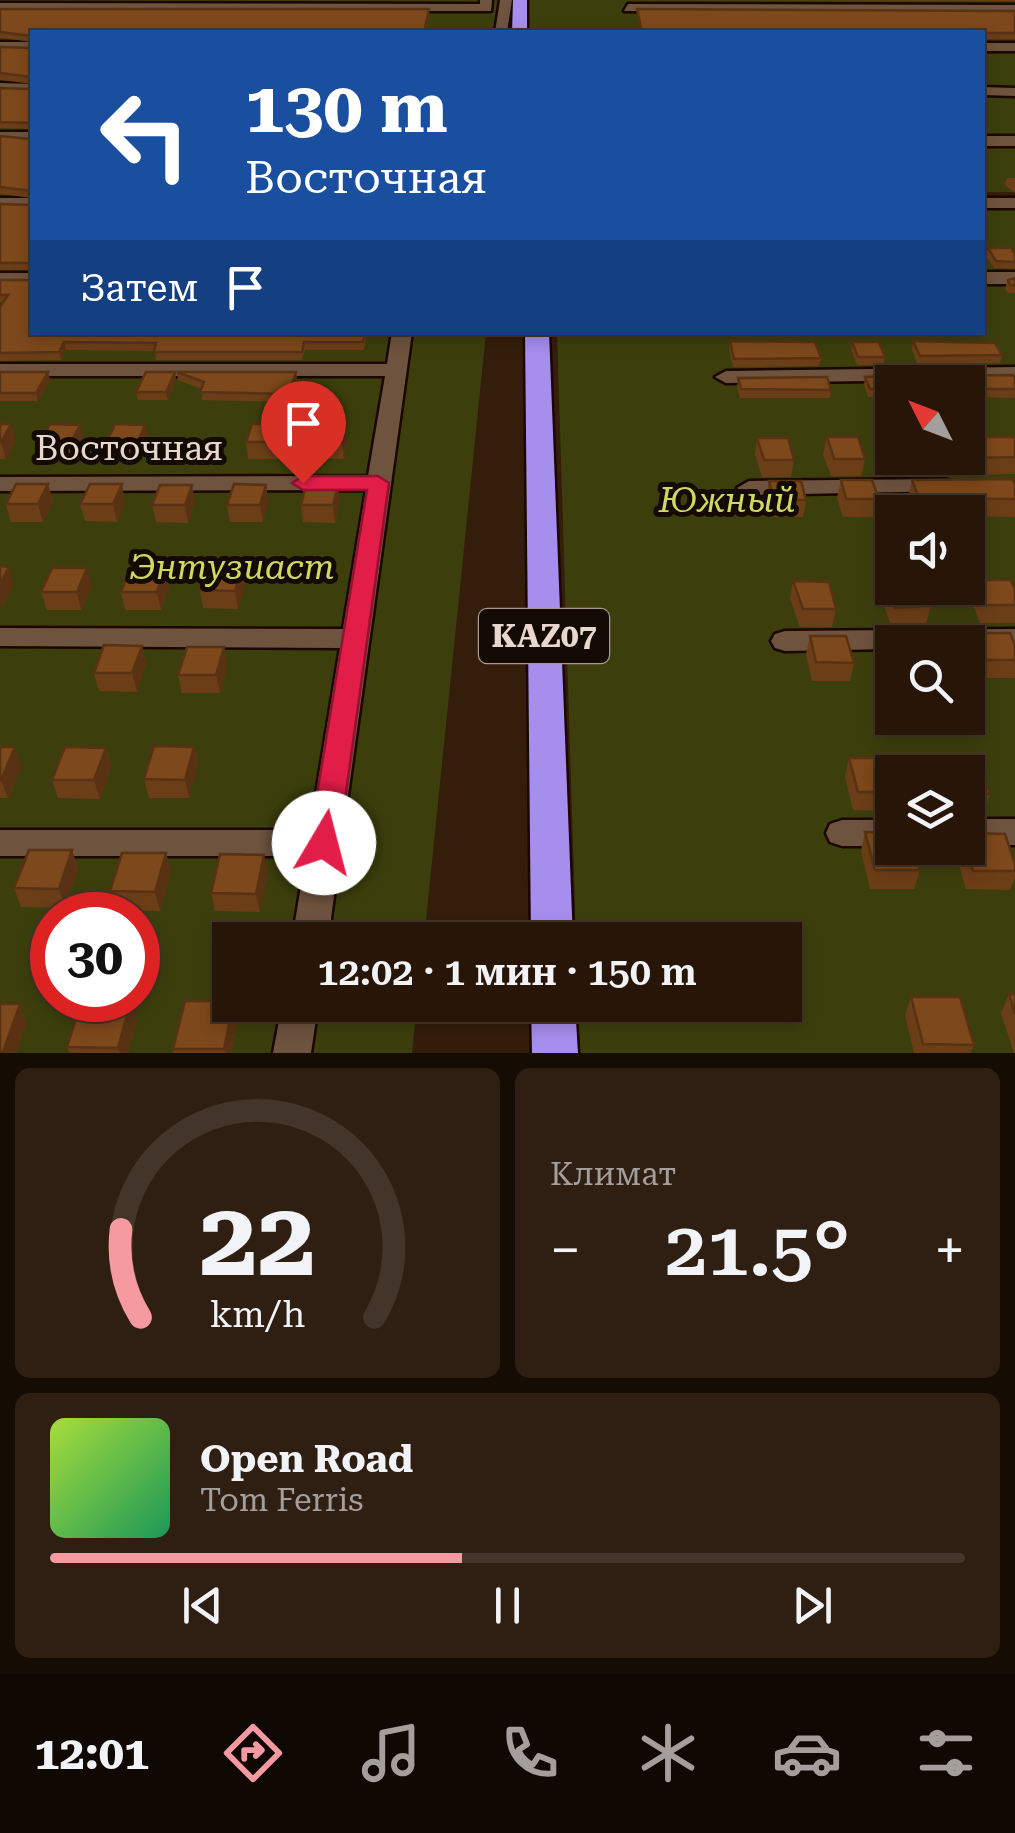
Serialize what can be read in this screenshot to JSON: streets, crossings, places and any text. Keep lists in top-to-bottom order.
{
  "streets": {
    "highway": ["KAZ07"],
    "street": ["Восточная"]
  },
  "parks": ["Южный", "Энтузиаст"],
  "north": "top left",
  "page": {
    "turn": ["130 m", "Восточная"],
    "then": "Затем",
    "limit": "30",
    "trip": "12:02 · 1 мин · 150 m",
    "tile": "Климат",
    "heat": ["−", "21.5°", "+"],
    "song": ["Open Road", "Tom Ferris"],
    "tabs": "12:01",
    "gauge": ["22", "km/h"]
  }
}
